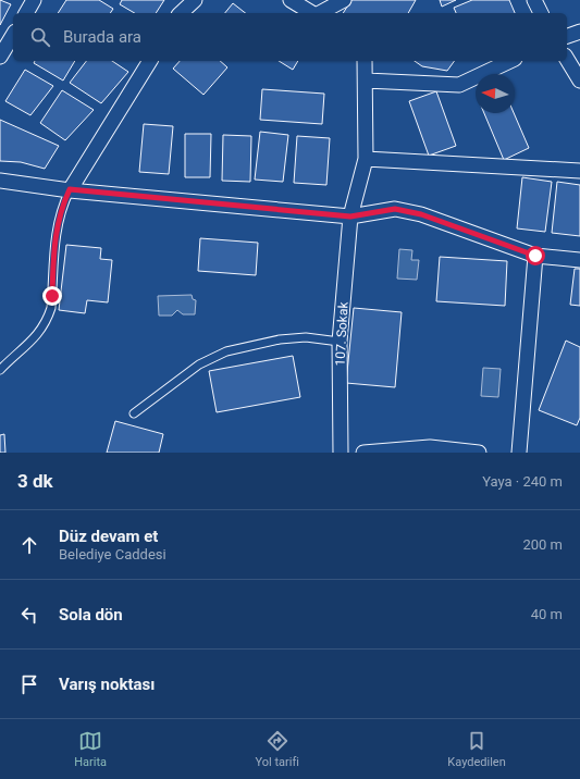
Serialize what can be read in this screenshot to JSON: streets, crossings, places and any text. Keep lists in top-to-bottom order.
{
  "streets": {
    "street": ["107. Sokak"]
  },
  "north": "left",
  "page": {
    "search": "Burada ara",
    "heading": ["3 dk", "Yaya · 240 m"],
    "list": [
      ["Düz devam et", "Belediye Caddesi", "200 m"],
      ["Sola dön", "40 m"],
      "Varış noktası"
    ],
    "nav": ["Harita", "Yol tarifi", "Kaydedilen"]
  }
}
